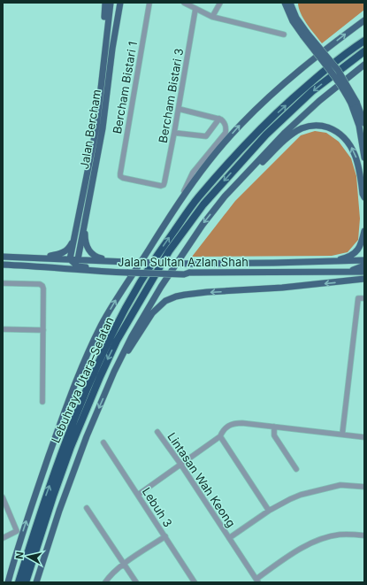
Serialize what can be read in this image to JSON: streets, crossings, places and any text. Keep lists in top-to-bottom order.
{
  "streets": {
    "highway": ["Lebuhraya Utara–Selatan"],
    "main road": ["Jalan Bercham", "Jalan Sultan Azlan Shah"],
    "street": [
      "Bercham Bistari 1",
      "Bercham Bistari 3",
      "Lintasan Wah Keong",
      "Lebuh 3"
    ]
  },
  "crossings": [
    ["Bercham Bistari 1", "Bercham Bistari 3"],
    ["Jalan Bercham", "Jalan Sultan Azlan Shah"]
  ],
  "north": "left"
}
